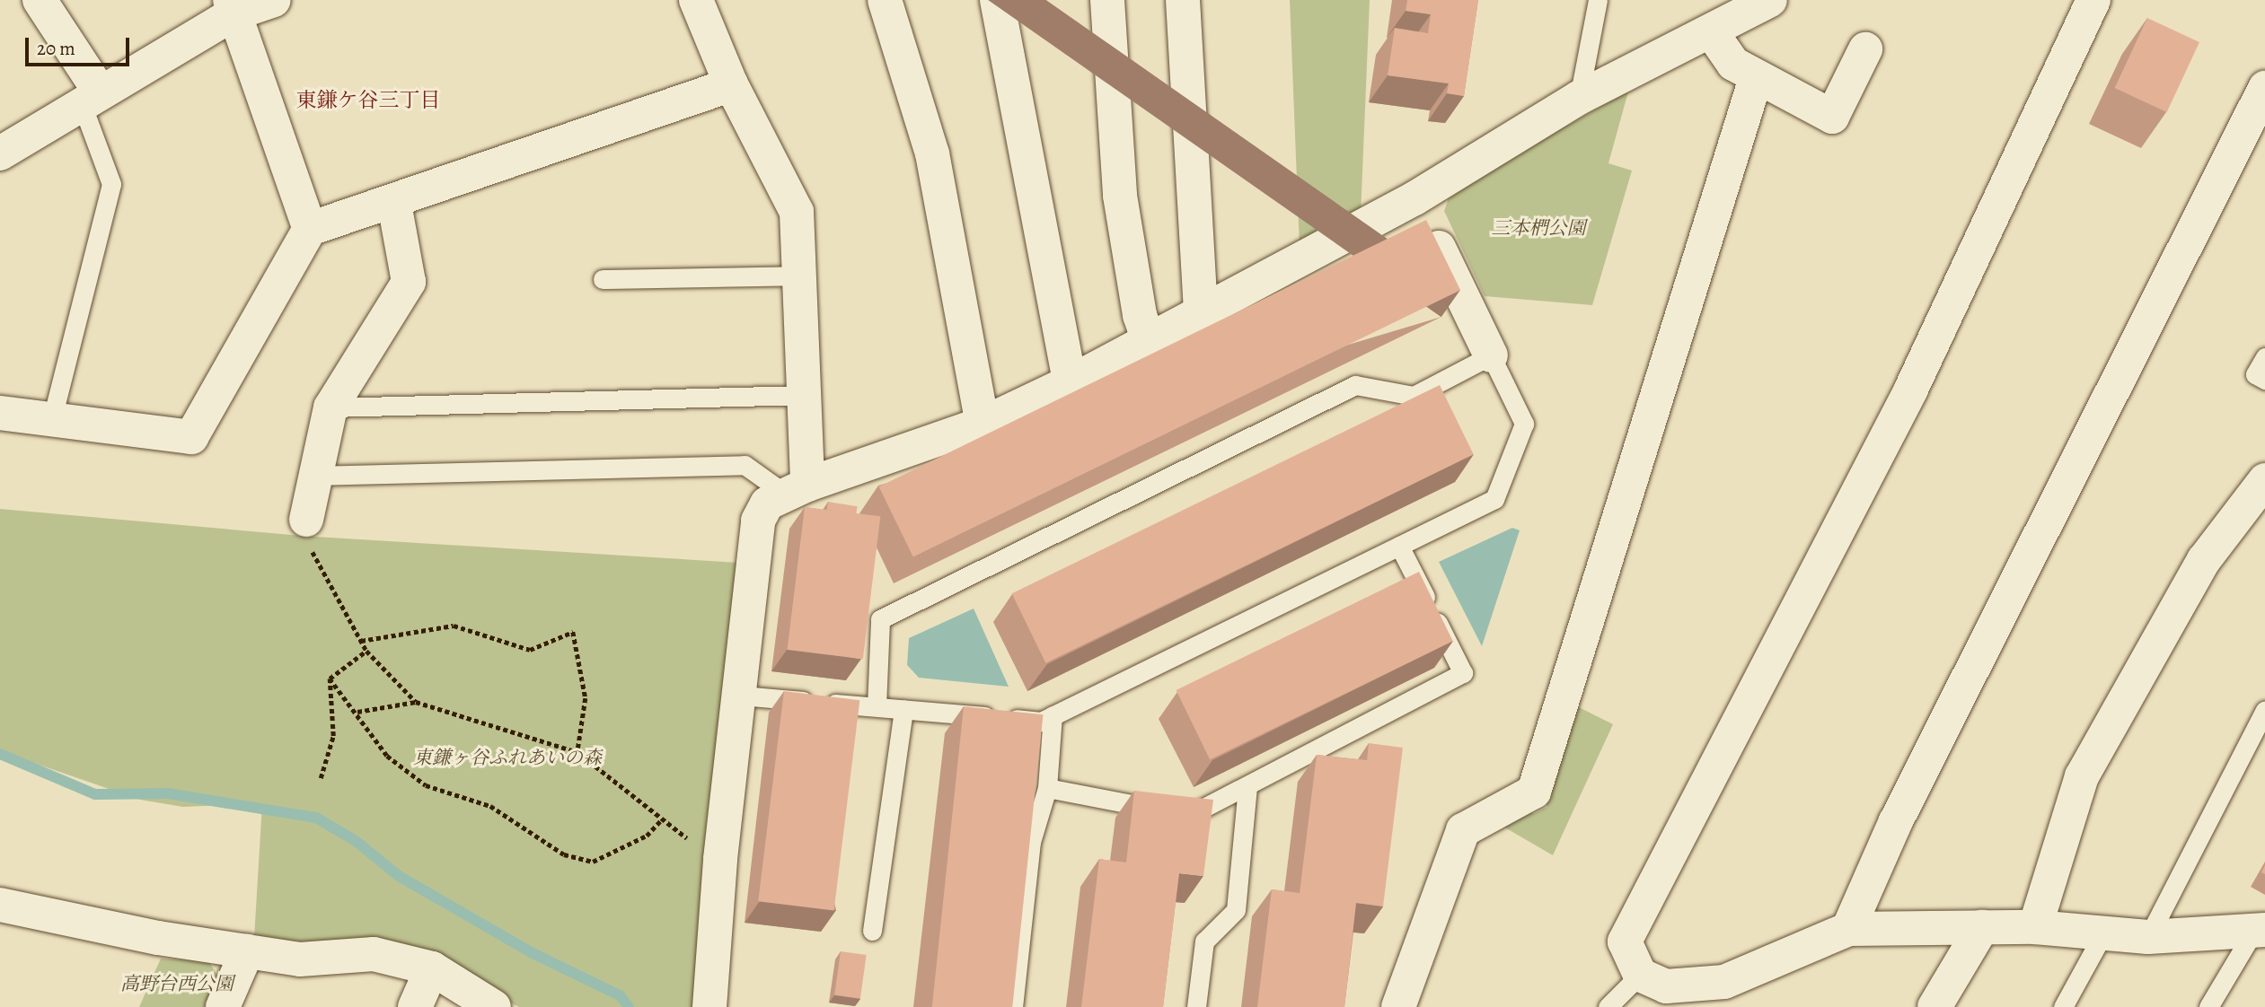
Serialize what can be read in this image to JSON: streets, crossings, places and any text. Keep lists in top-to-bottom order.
{
  "districts": ["東鎌ケ谷三丁目"],
  "parks": ["三本椚公園", "東鎌ヶ谷ふれあいの森", "高野台西公園"],
  "scale_bar": "20 m"
}
